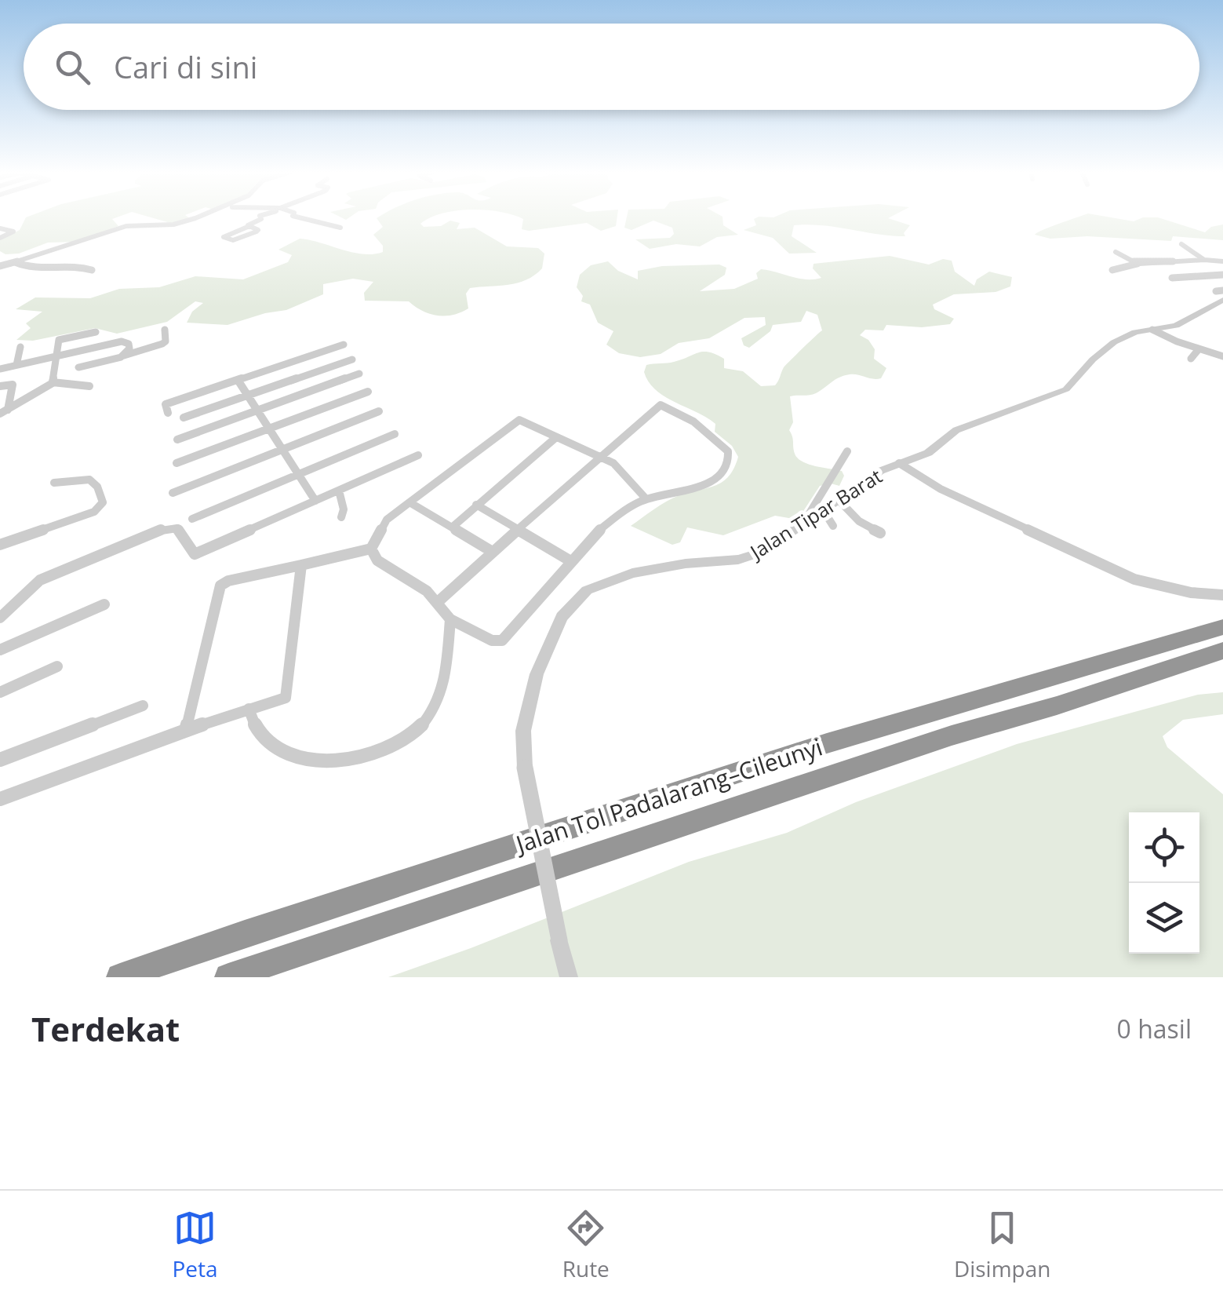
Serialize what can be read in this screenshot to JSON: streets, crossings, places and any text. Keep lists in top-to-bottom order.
{
  "streets": {
    "highway": ["Jalan Tol Padalarang–Cileunyi"],
    "street": ["Jalan Tipar Barat"]
  },
  "page": {
    "search": "Cari di sini",
    "heading": ["Terdekat", "0 hasil"],
    "nav": ["Peta", "Rute", "Disimpan"]
  }
}
